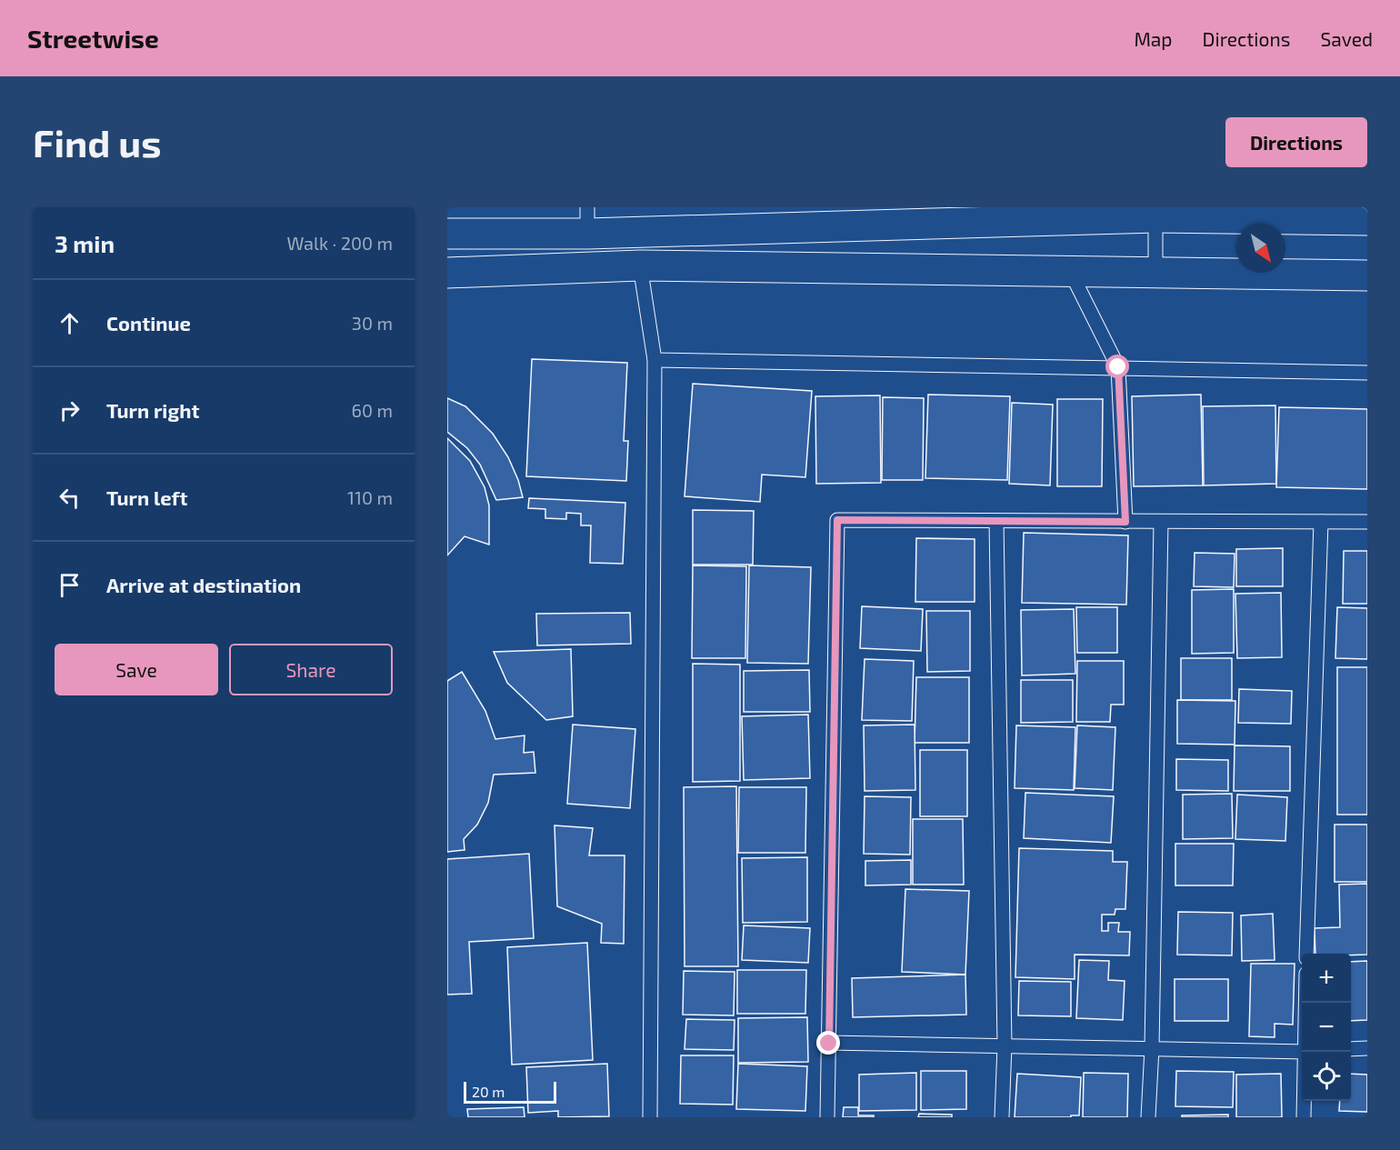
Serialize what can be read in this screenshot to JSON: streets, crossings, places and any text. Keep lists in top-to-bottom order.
{
  "scale_bar": "20 m",
  "north": "bottom right",
  "page": {
    "header": "Streetwise",
    "nav": ["Map", "Directions", "Saved"],
    "buttons": [
      "Directions",
      ["Save", "Share"]
    ],
    "title": "Find us",
    "heading": ["3 min", "Walk · 200 m"],
    "list": [
      ["Continue", "30 m"],
      ["Turn right", "60 m"],
      ["Turn left", "110 m"],
      "Arrive at destination"
    ],
    "map_buttons": ["+", "−"],
    "scale": "20 m"
  }
}
